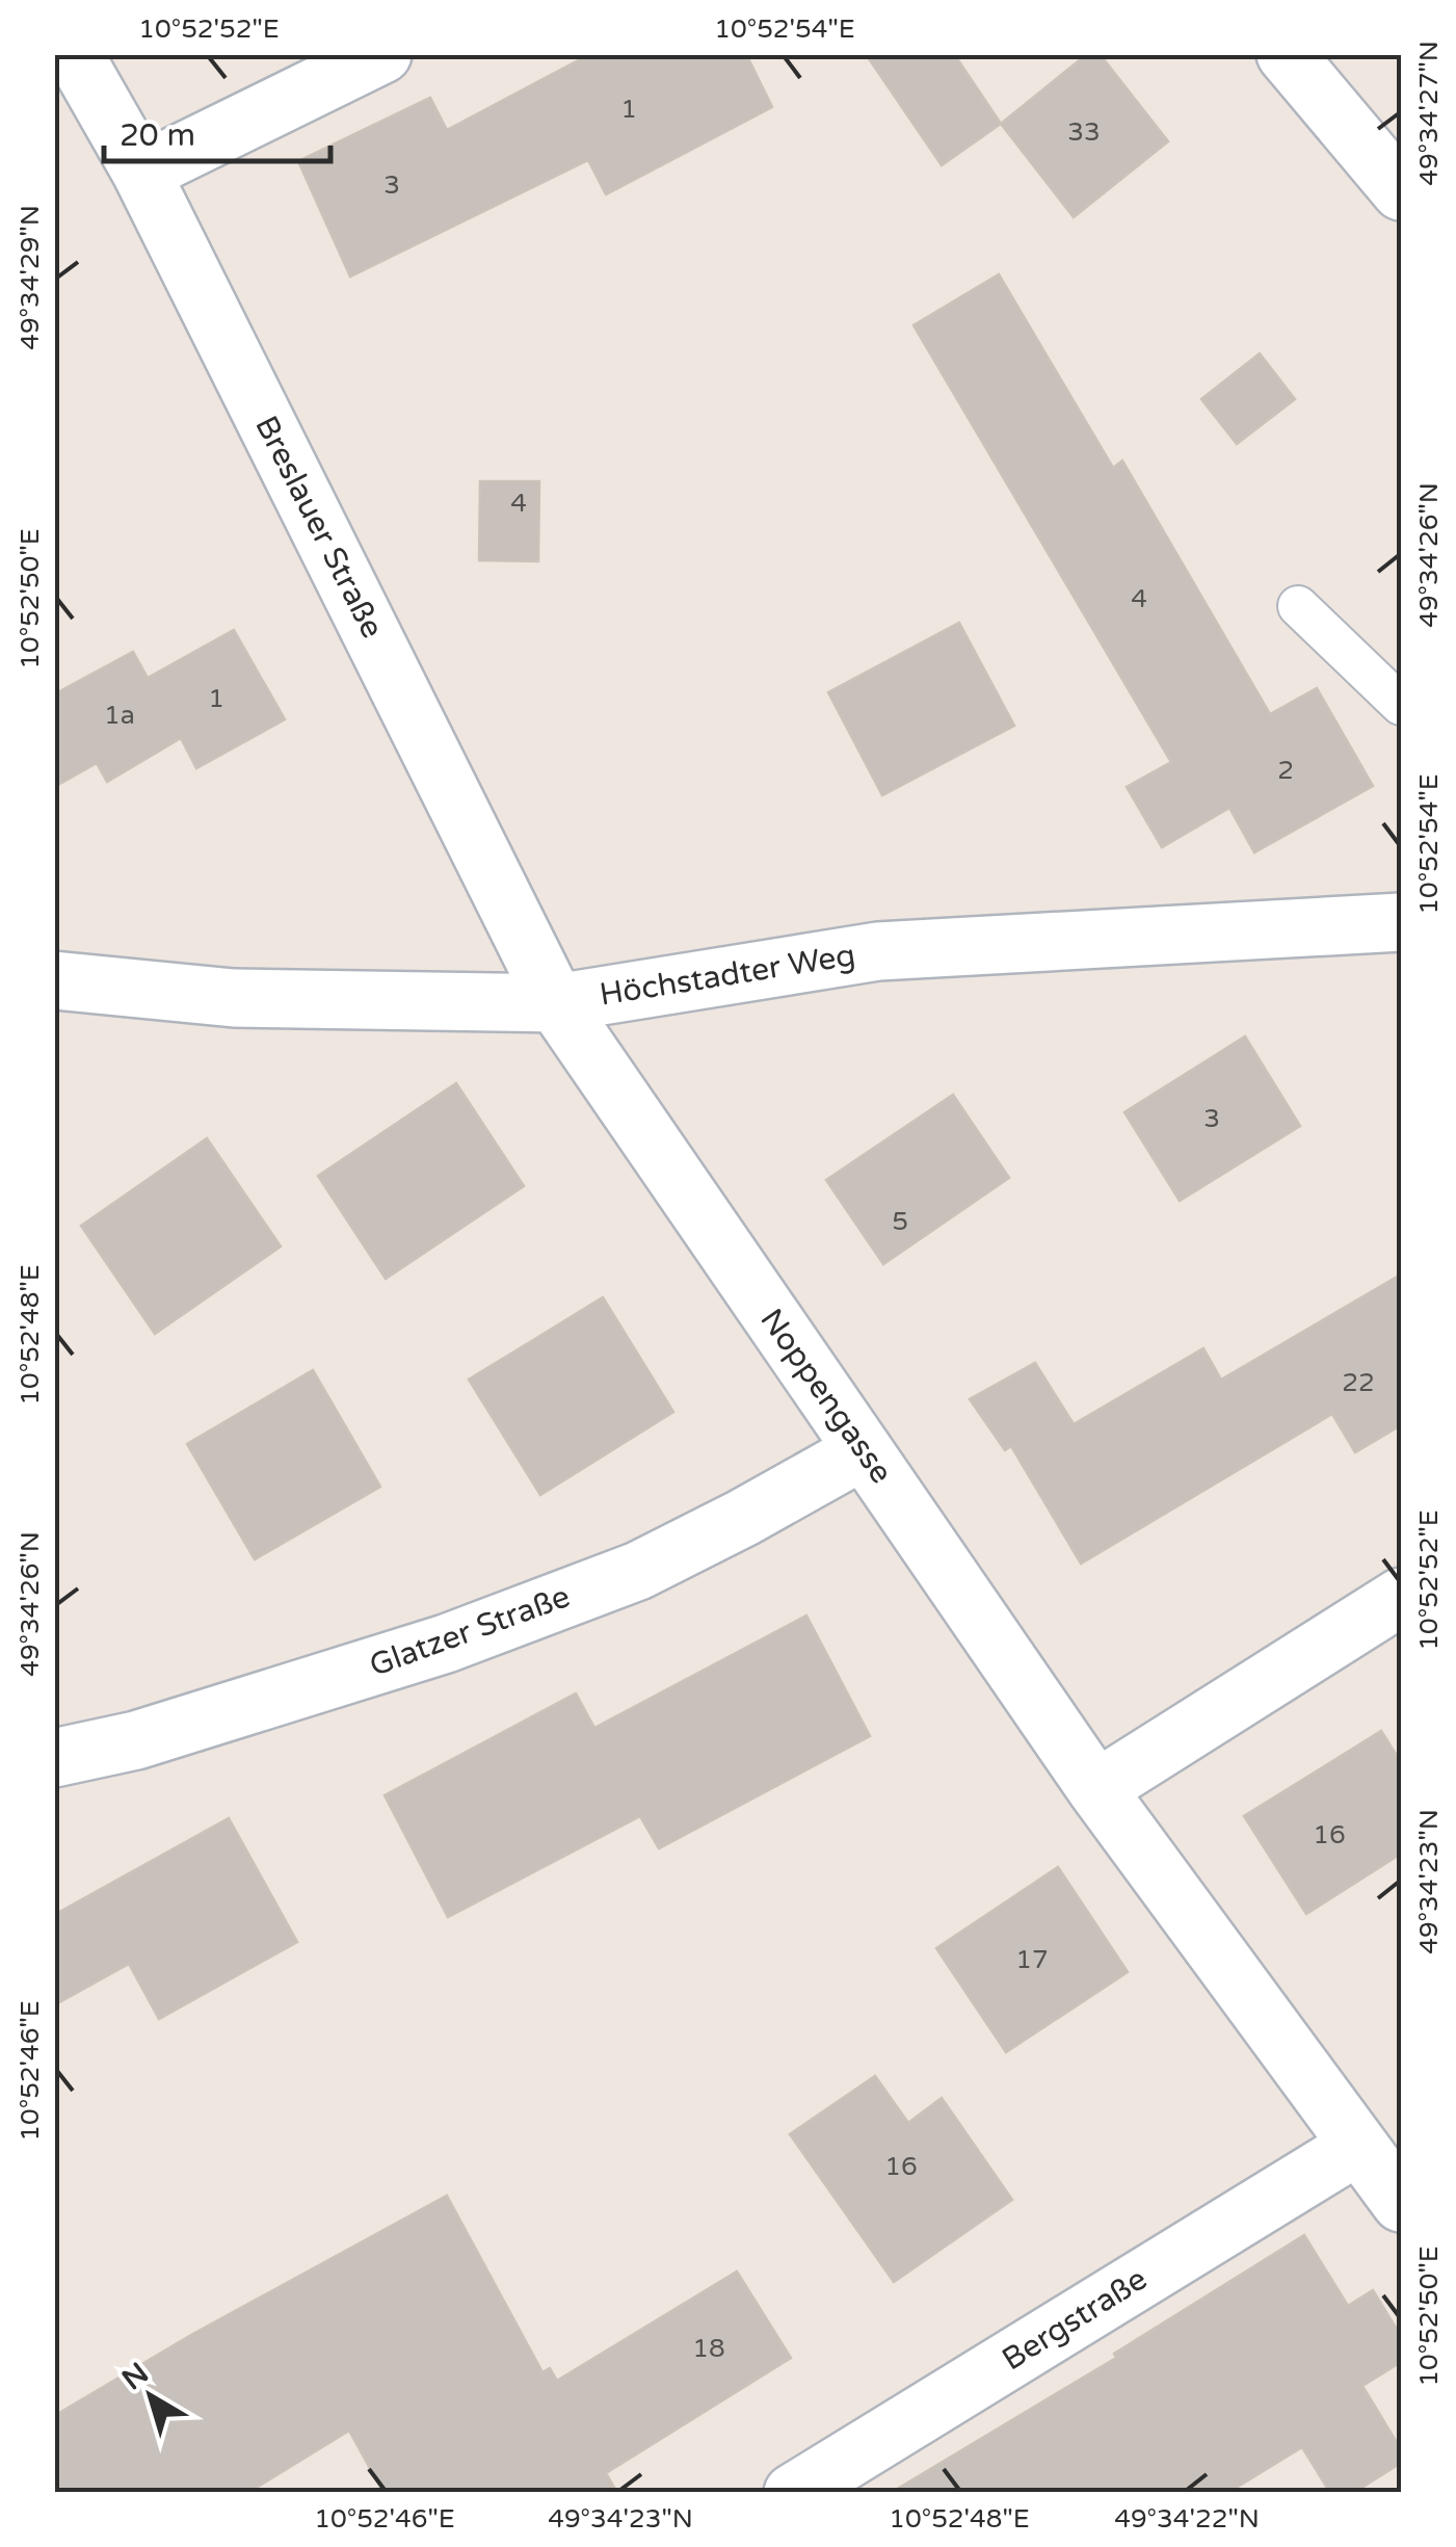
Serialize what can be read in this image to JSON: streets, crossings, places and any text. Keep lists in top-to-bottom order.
{
  "streets": {
    "street": [
      "Breslauer Straße",
      "Höchstadter Weg",
      "Noppengasse",
      "Glatzer Straße",
      "Bergstraße"
    ]
  },
  "crossings": [
    ["Breslauer Straße", "Höchstadter Weg"],
    ["Breslauer Straße", "Noppengasse"],
    ["Höchstadter Weg", "Noppengasse"],
    ["Noppengasse", "Glatzer Straße"],
    ["Noppengasse", "Bergstraße"]
  ],
  "house_numbers": [
    "1",
    "33",
    "3",
    "4",
    "4",
    "1",
    "1a",
    "2",
    "3",
    "5",
    "22",
    "16",
    "17",
    "16",
    "18"
  ],
  "scale_bar": "20 m",
  "north": "top left",
  "coordinates": [
    "10°52'52\"E",
    "10°52'54\"E",
    "49°34'27\"N",
    "49°34'29\"N",
    "49°34'26\"N",
    "10°52'50\"E",
    "10°52'48\"E",
    "49°34'23\"N",
    "10°52'46\"E",
    "49°34'22\"N"
  ]
}
